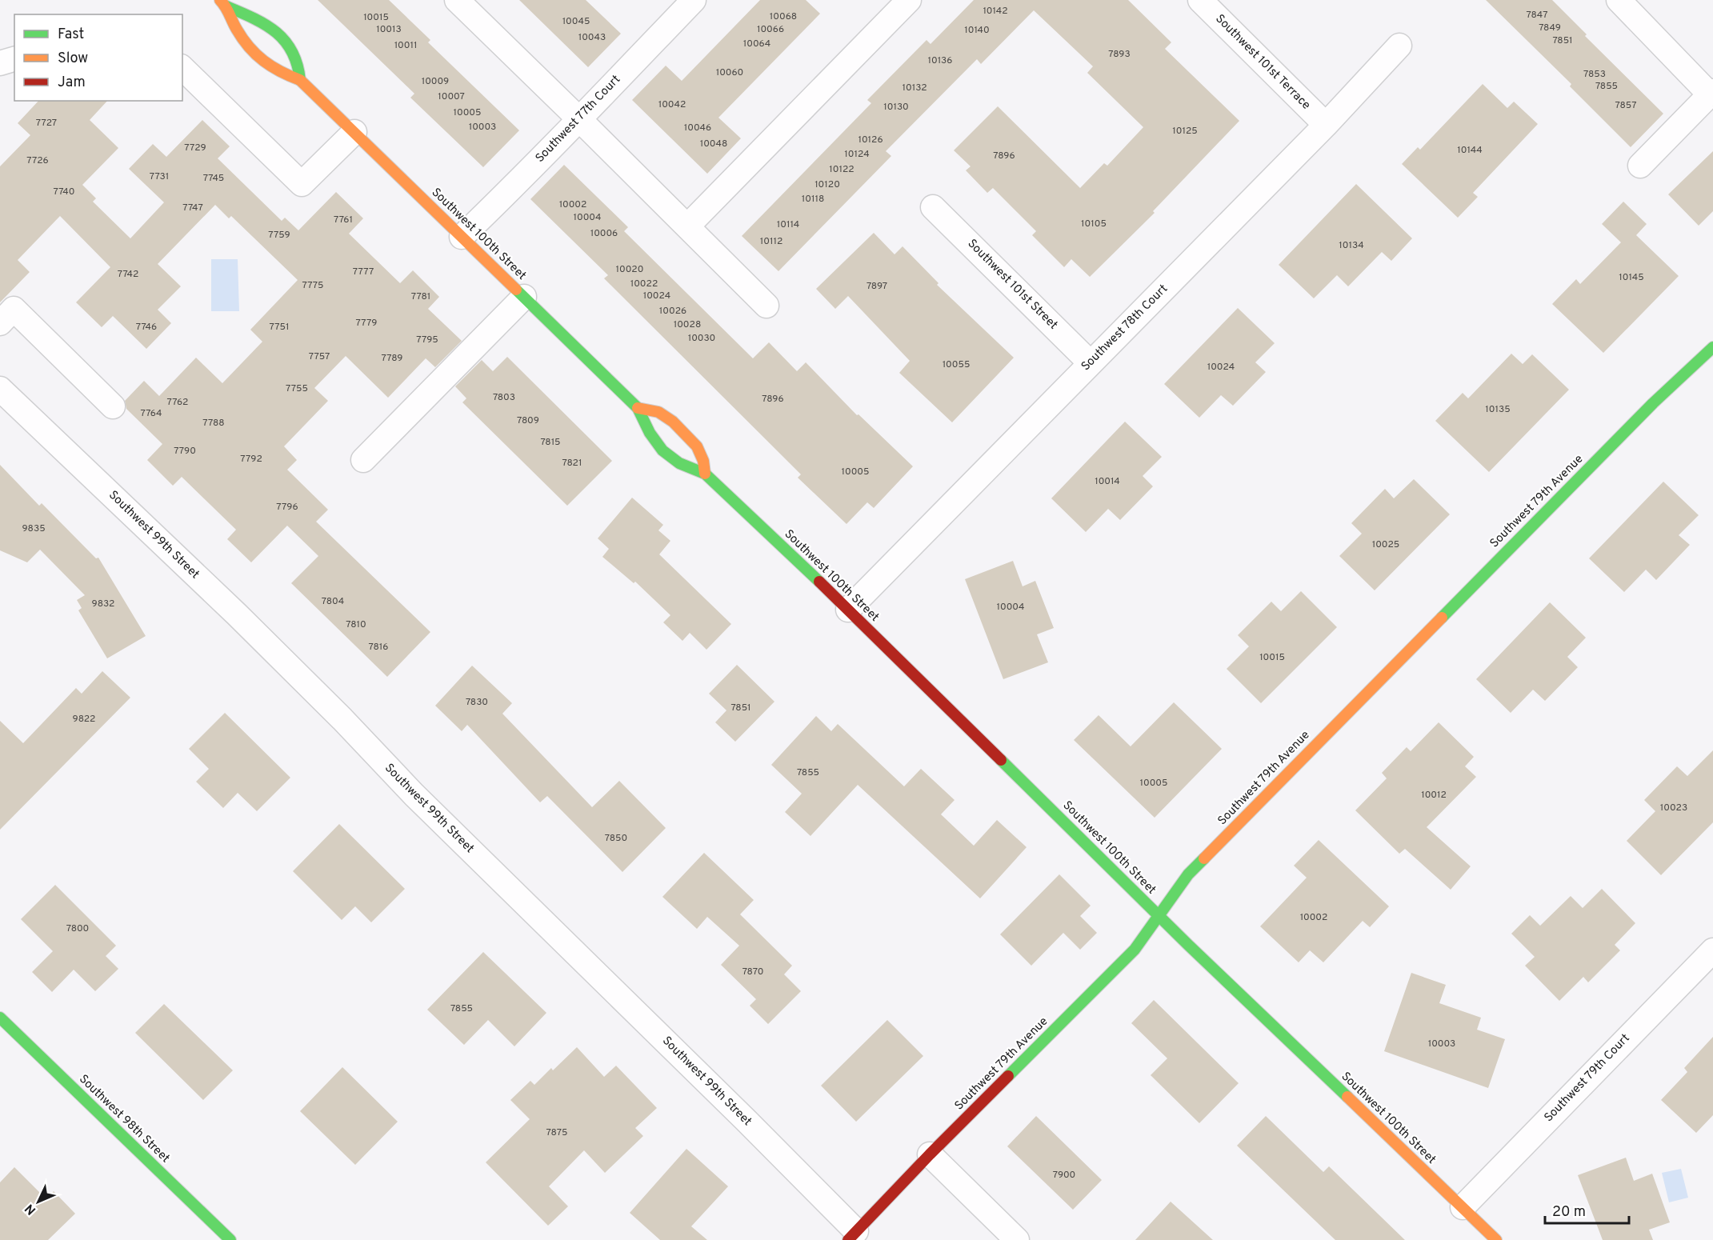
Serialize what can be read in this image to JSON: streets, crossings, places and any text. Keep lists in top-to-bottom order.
{
  "streets": {
    "street": [
      "Southwest 101st Terrace",
      "Southwest 77th Court",
      "Southwest 100th Street",
      "Southwest 101st Street",
      "Southwest 78th Court",
      "Southwest 79th Avenue",
      "Southwest 99th Street",
      "Southwest 79th Court",
      "Southwest 98th Street"
    ]
  },
  "crossings": [
    ["Southwest 101st Terrace", "Southwest 78th Court"],
    ["Southwest 77th Court", "Southwest 100th Street"],
    ["Southwest 100th Street", "Southwest 78th Court"],
    ["Southwest 100th Street", "Southwest 79th Avenue"],
    ["Southwest 100th Street", "Southwest 79th Court"],
    ["Southwest 101st Street", "Southwest 78th Court"],
    ["Southwest 79th Avenue", "Southwest 99th Street"]
  ],
  "house_numbers": [
    "10142",
    "7847",
    "10068",
    "10015",
    "10045",
    "7849",
    "10013",
    "10066",
    "10140",
    "10043",
    "7851",
    "10064",
    "10011",
    "7893",
    "10136",
    "10060",
    "7853",
    "10009",
    "7855",
    "10132",
    "10007",
    "10042",
    "7857",
    "10130",
    "10005",
    "7727",
    "10003",
    "10046",
    "10125",
    "10126",
    "10048",
    "7729",
    "10144",
    "10124",
    "7896",
    "7726",
    "10122",
    "7731",
    "7745",
    "10120",
    "7740",
    "10118",
    "10002",
    "7747",
    "10004",
    "7761",
    "10105",
    "10114",
    "10006",
    "7759",
    "10112",
    "10134",
    "10020",
    "7777",
    "7742",
    "10145",
    "10022",
    "7775",
    "7897",
    "10024",
    "7781",
    "10026",
    "7779",
    "10028",
    "7746",
    "7751",
    "10030",
    "7795",
    "7757",
    "7789",
    "10055",
    "10024",
    "7755",
    "7803",
    "7896",
    "7762",
    "10135",
    "7764",
    "7809",
    "7788",
    "7815",
    "7790",
    "7792",
    "7821",
    "10005",
    "10014",
    "7796",
    "9835",
    "10025",
    "7804",
    "9832",
    "10004",
    "7810",
    "7816",
    "10015",
    "7830",
    "7851",
    "9822",
    "7855",
    "10005",
    "10012",
    "10023",
    "7850",
    "10002",
    "7800",
    "7870",
    "7855",
    "10003",
    "7875",
    "7900"
  ],
  "legend": ["Fast", "Slow", "Jam"],
  "scale_bar": "20 m",
  "north": "bottom left"
}
